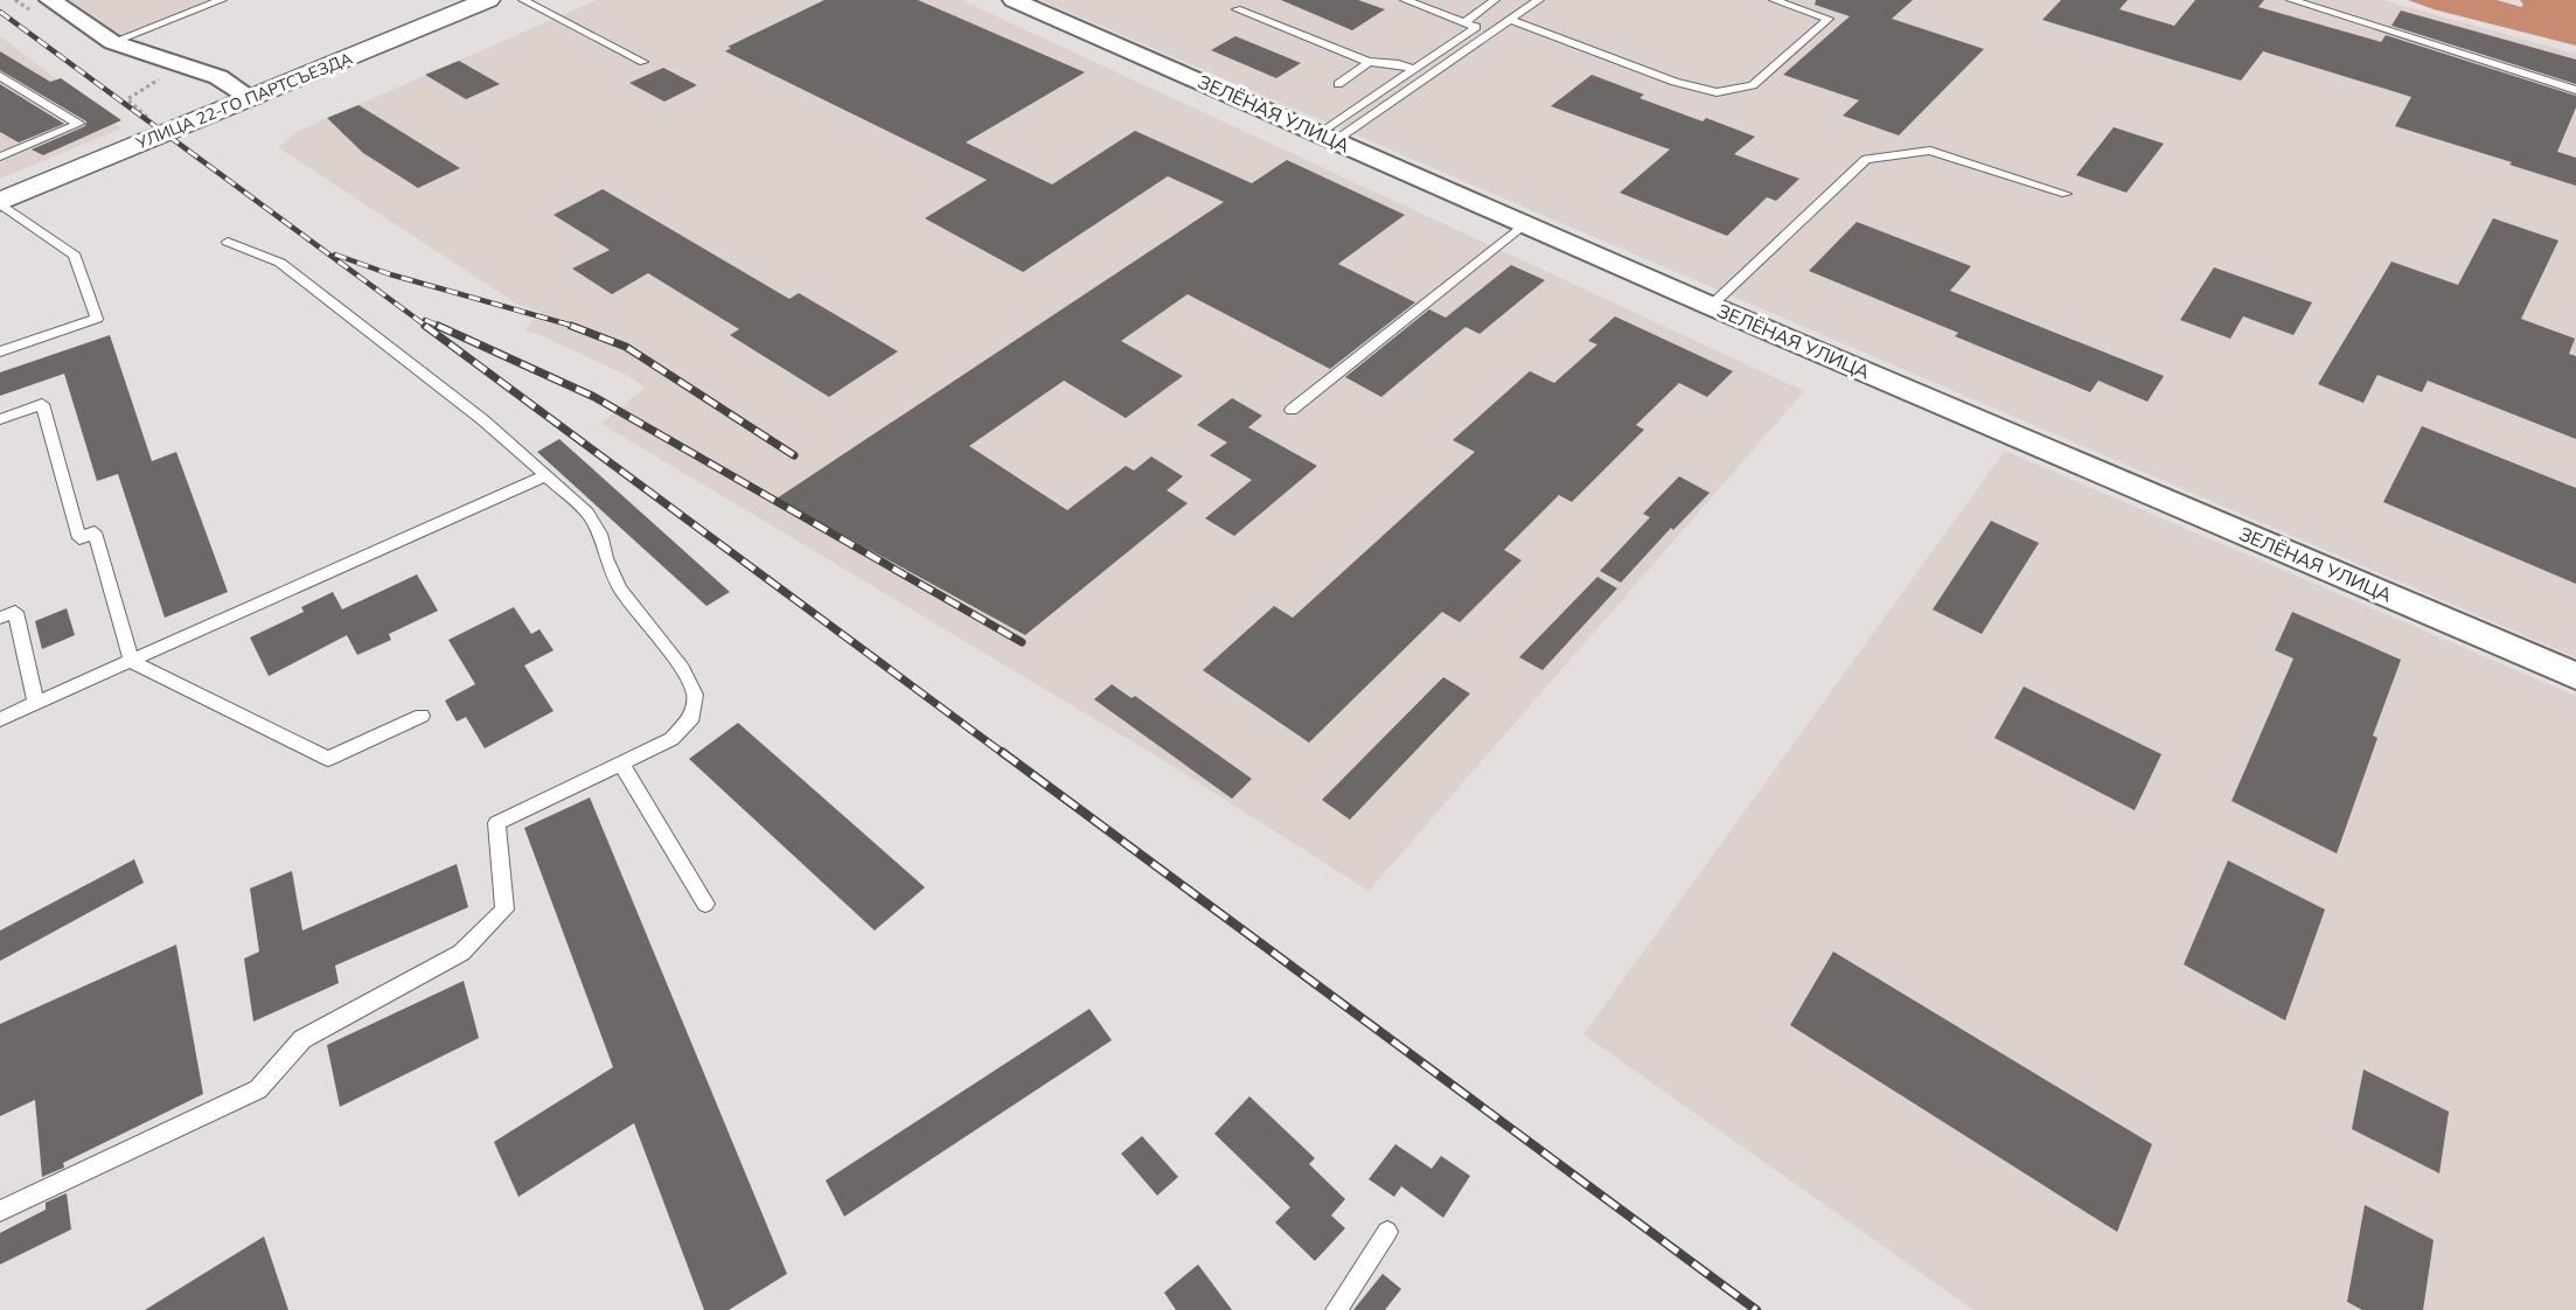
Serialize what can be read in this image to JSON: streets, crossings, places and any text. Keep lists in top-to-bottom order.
{
  "streets": {
    "main road": ["УЛИЦА 22-ГО ПАРТСЪЕЗДА"],
    "street": ["ЗЕЛЁНАЯ УЛИЦА"]
  }
}
